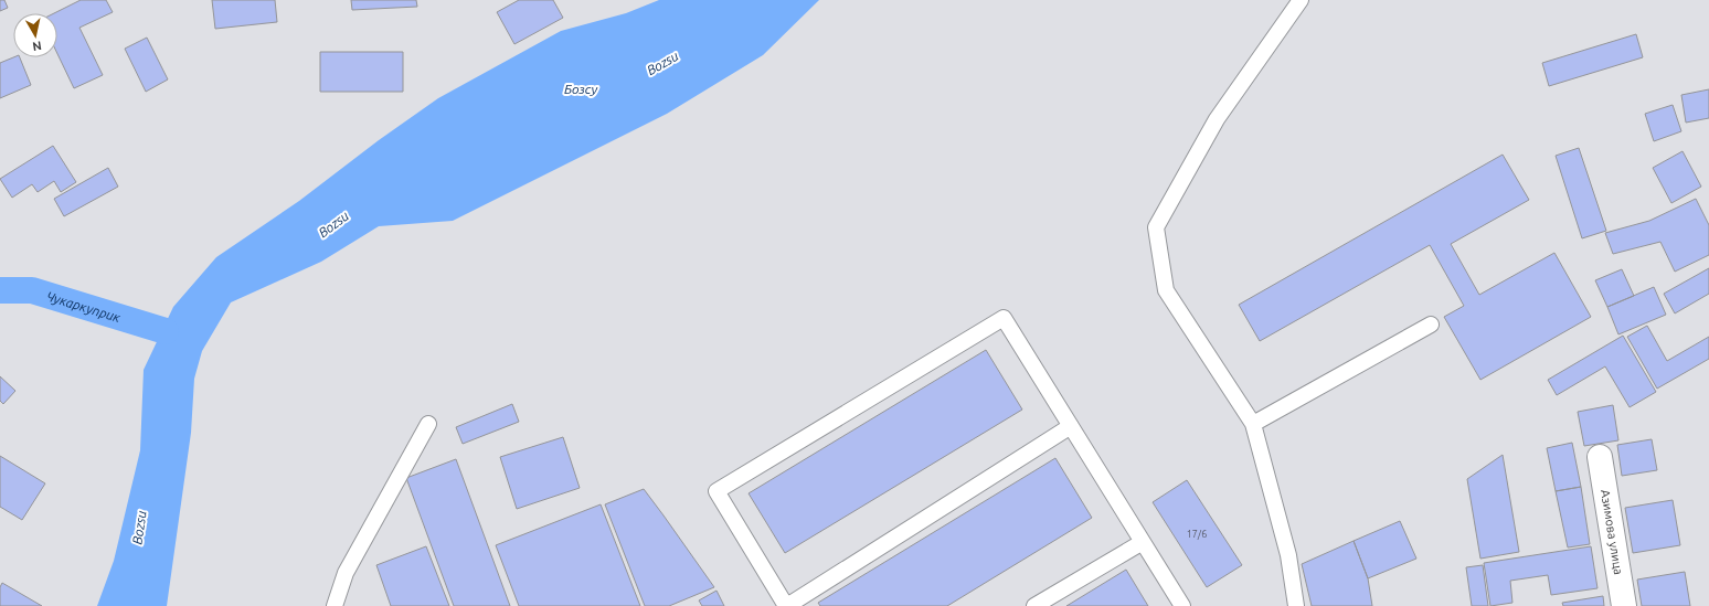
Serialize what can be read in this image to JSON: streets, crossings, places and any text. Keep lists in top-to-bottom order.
{
  "streets": {
    "street": ["Азимова улица"]
  },
  "water": ["Bozsu", "Бозсу", "Чукаркуприк"],
  "house_numbers": ["17/6"],
  "north": "bottom"
}
